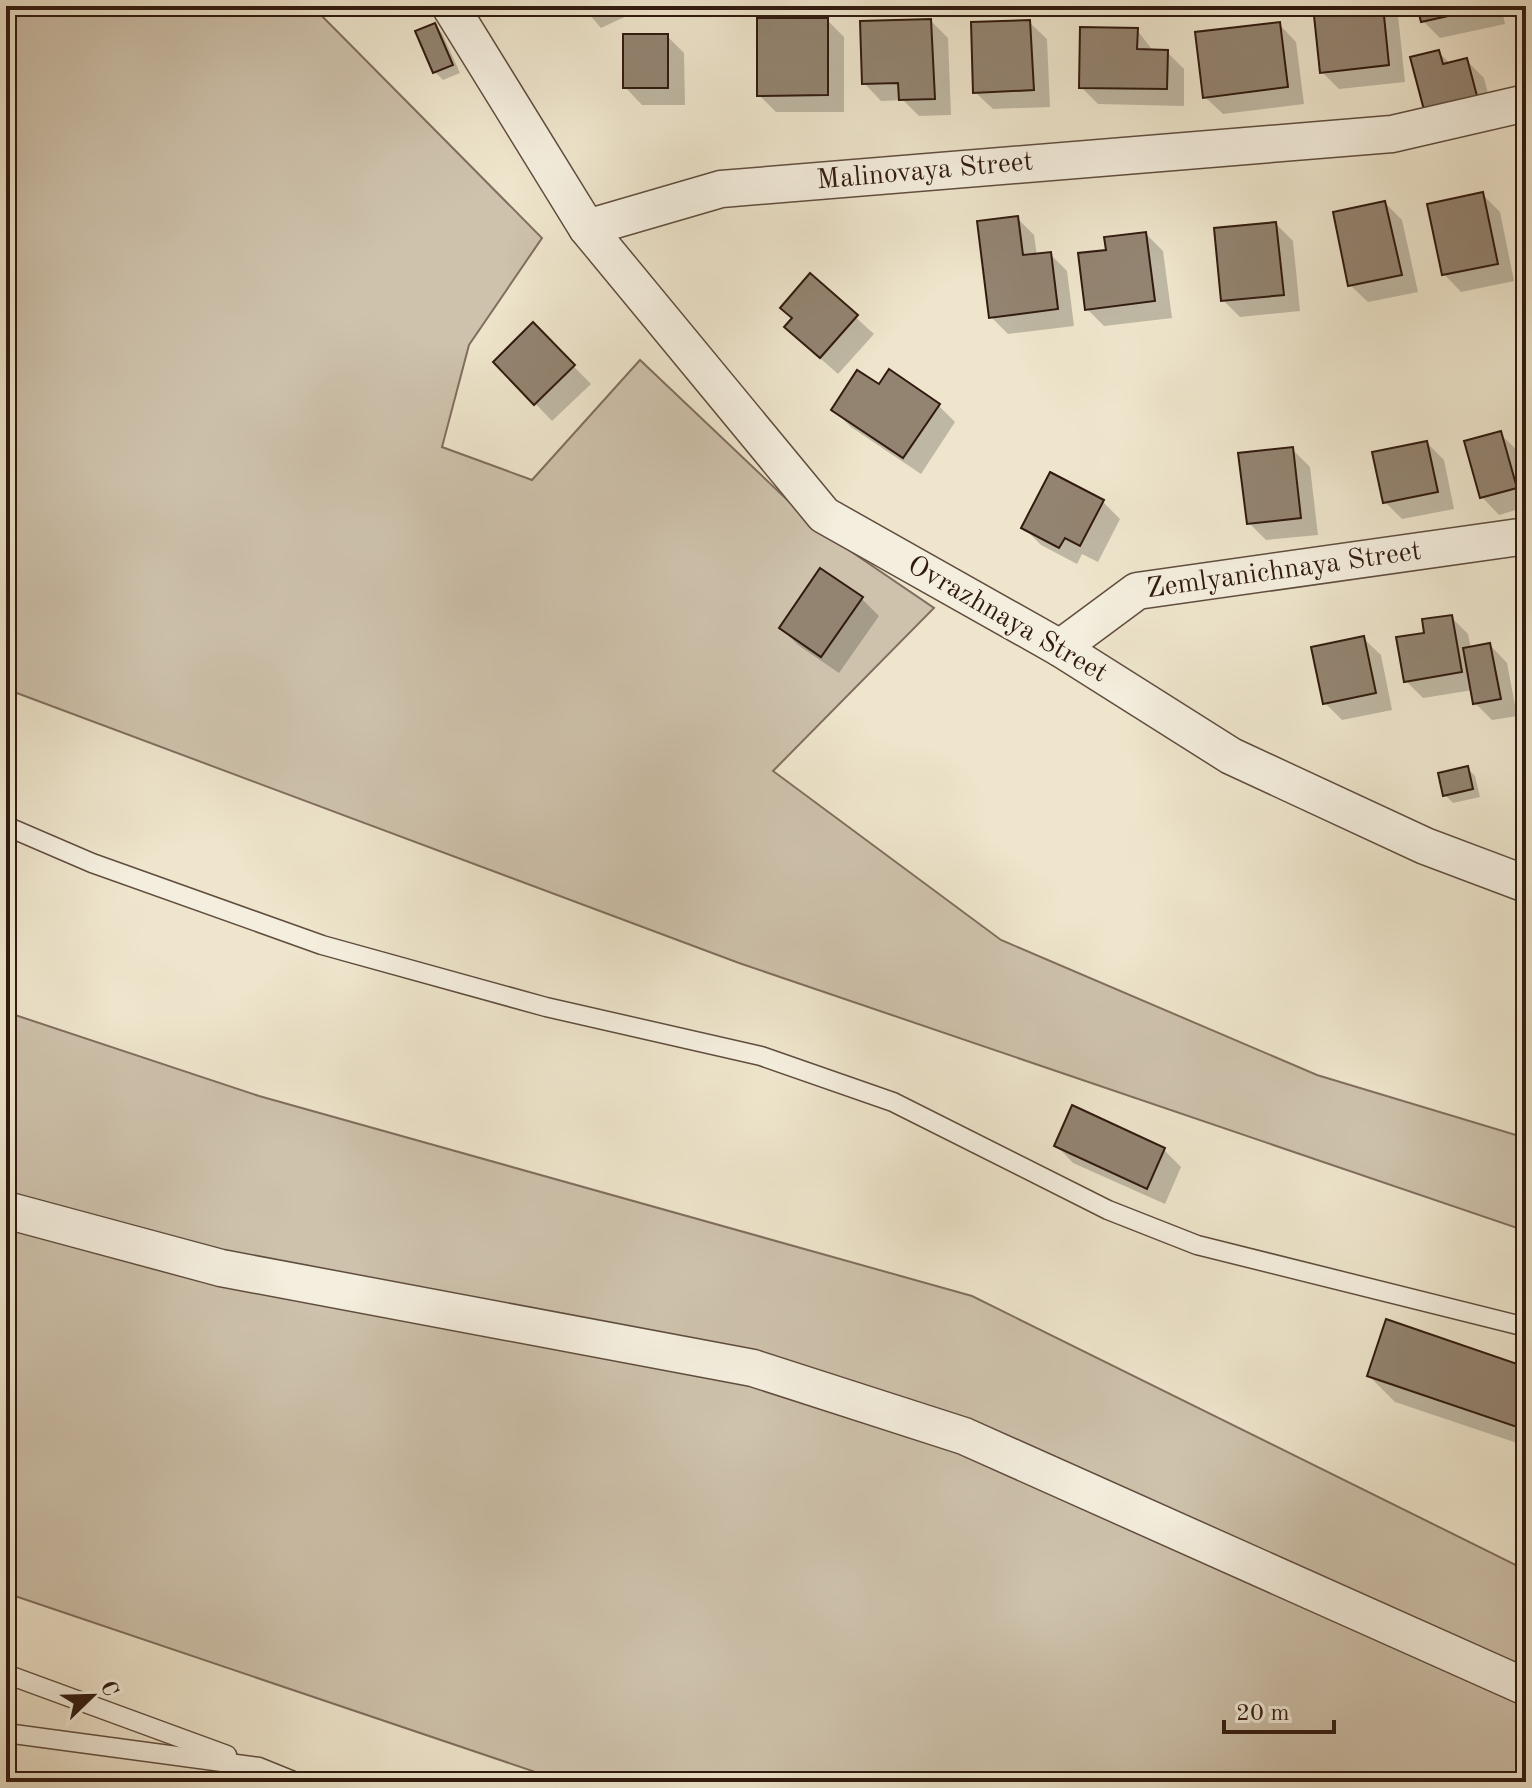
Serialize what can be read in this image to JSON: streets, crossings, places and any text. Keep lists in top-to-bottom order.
{
  "streets": {
    "street": ["Malinovaya Street", "Zemlyanichnaya Street", "Ovrazhnaya Street"]
  },
  "crossings": [
    ["Malinovaya Street", "Ovrazhnaya Street"],
    ["Zemlyanichnaya Street", "Ovrazhnaya Street"]
  ],
  "scale_bar": "20 m",
  "north": "top right"
}
